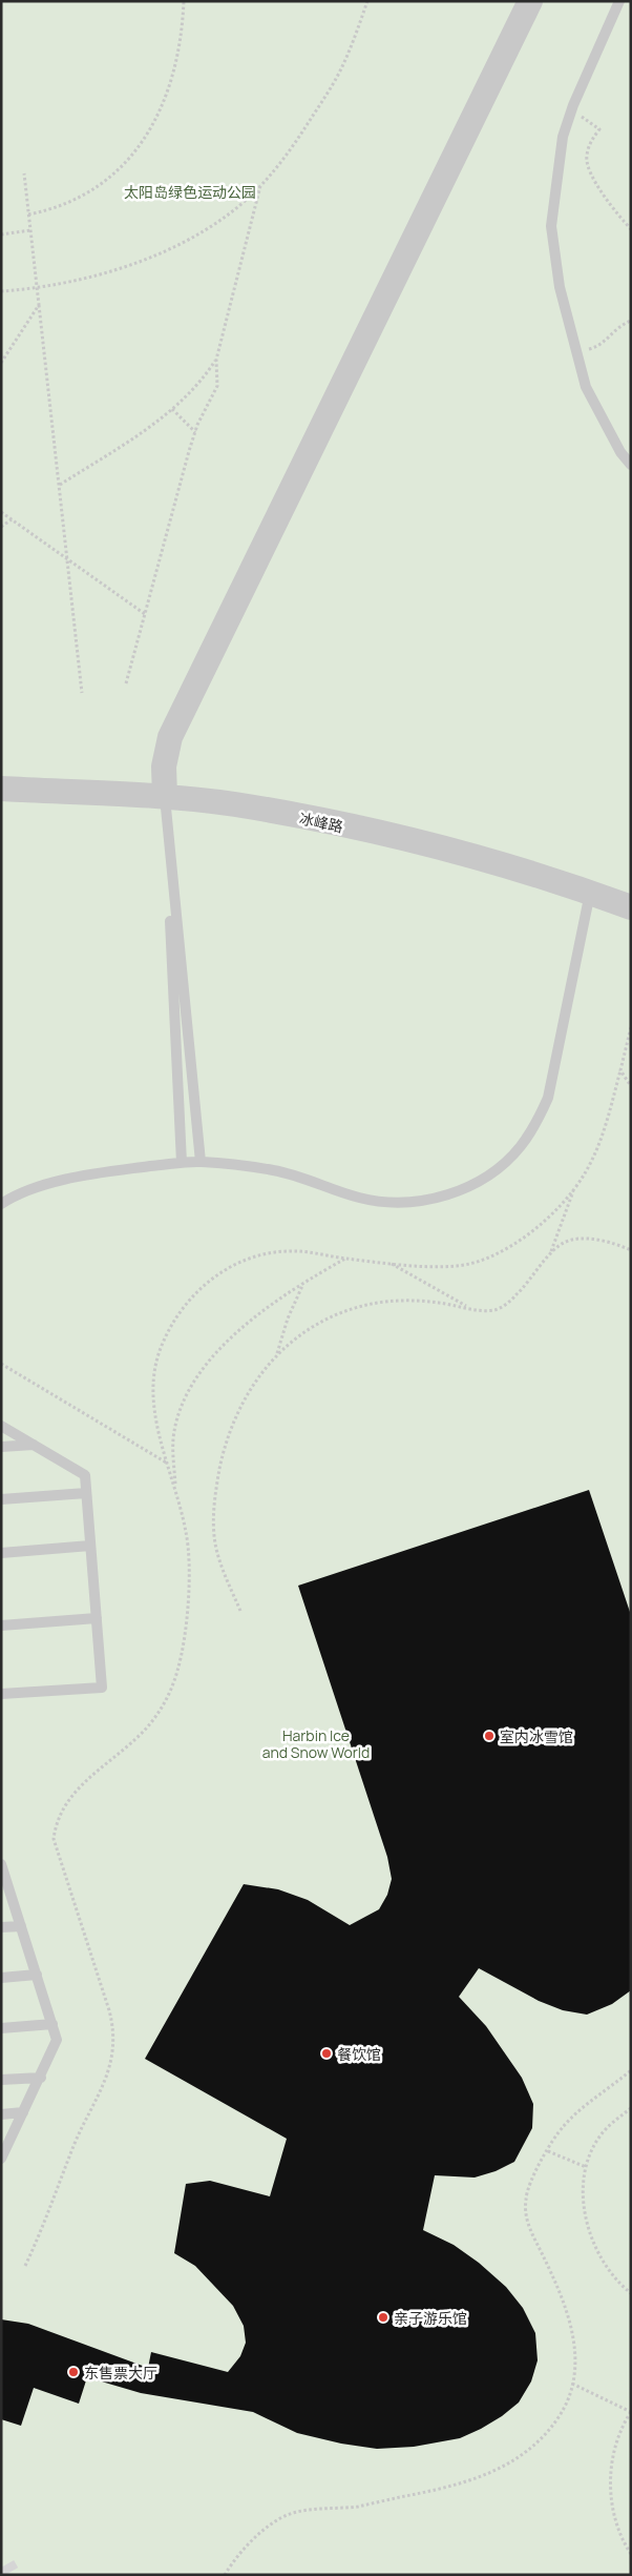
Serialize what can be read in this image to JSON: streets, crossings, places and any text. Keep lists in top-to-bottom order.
{
  "streets": {
    "street": ["冰峰路"]
  },
  "parks": ["太阳岛绿色运动公园", "Harbin Ice and Snow World"],
  "places": [
    "室内冰雪馆",
    "餐饮馆",
    "亲子游乐馆",
    "东售票大厅"
  ]
}
